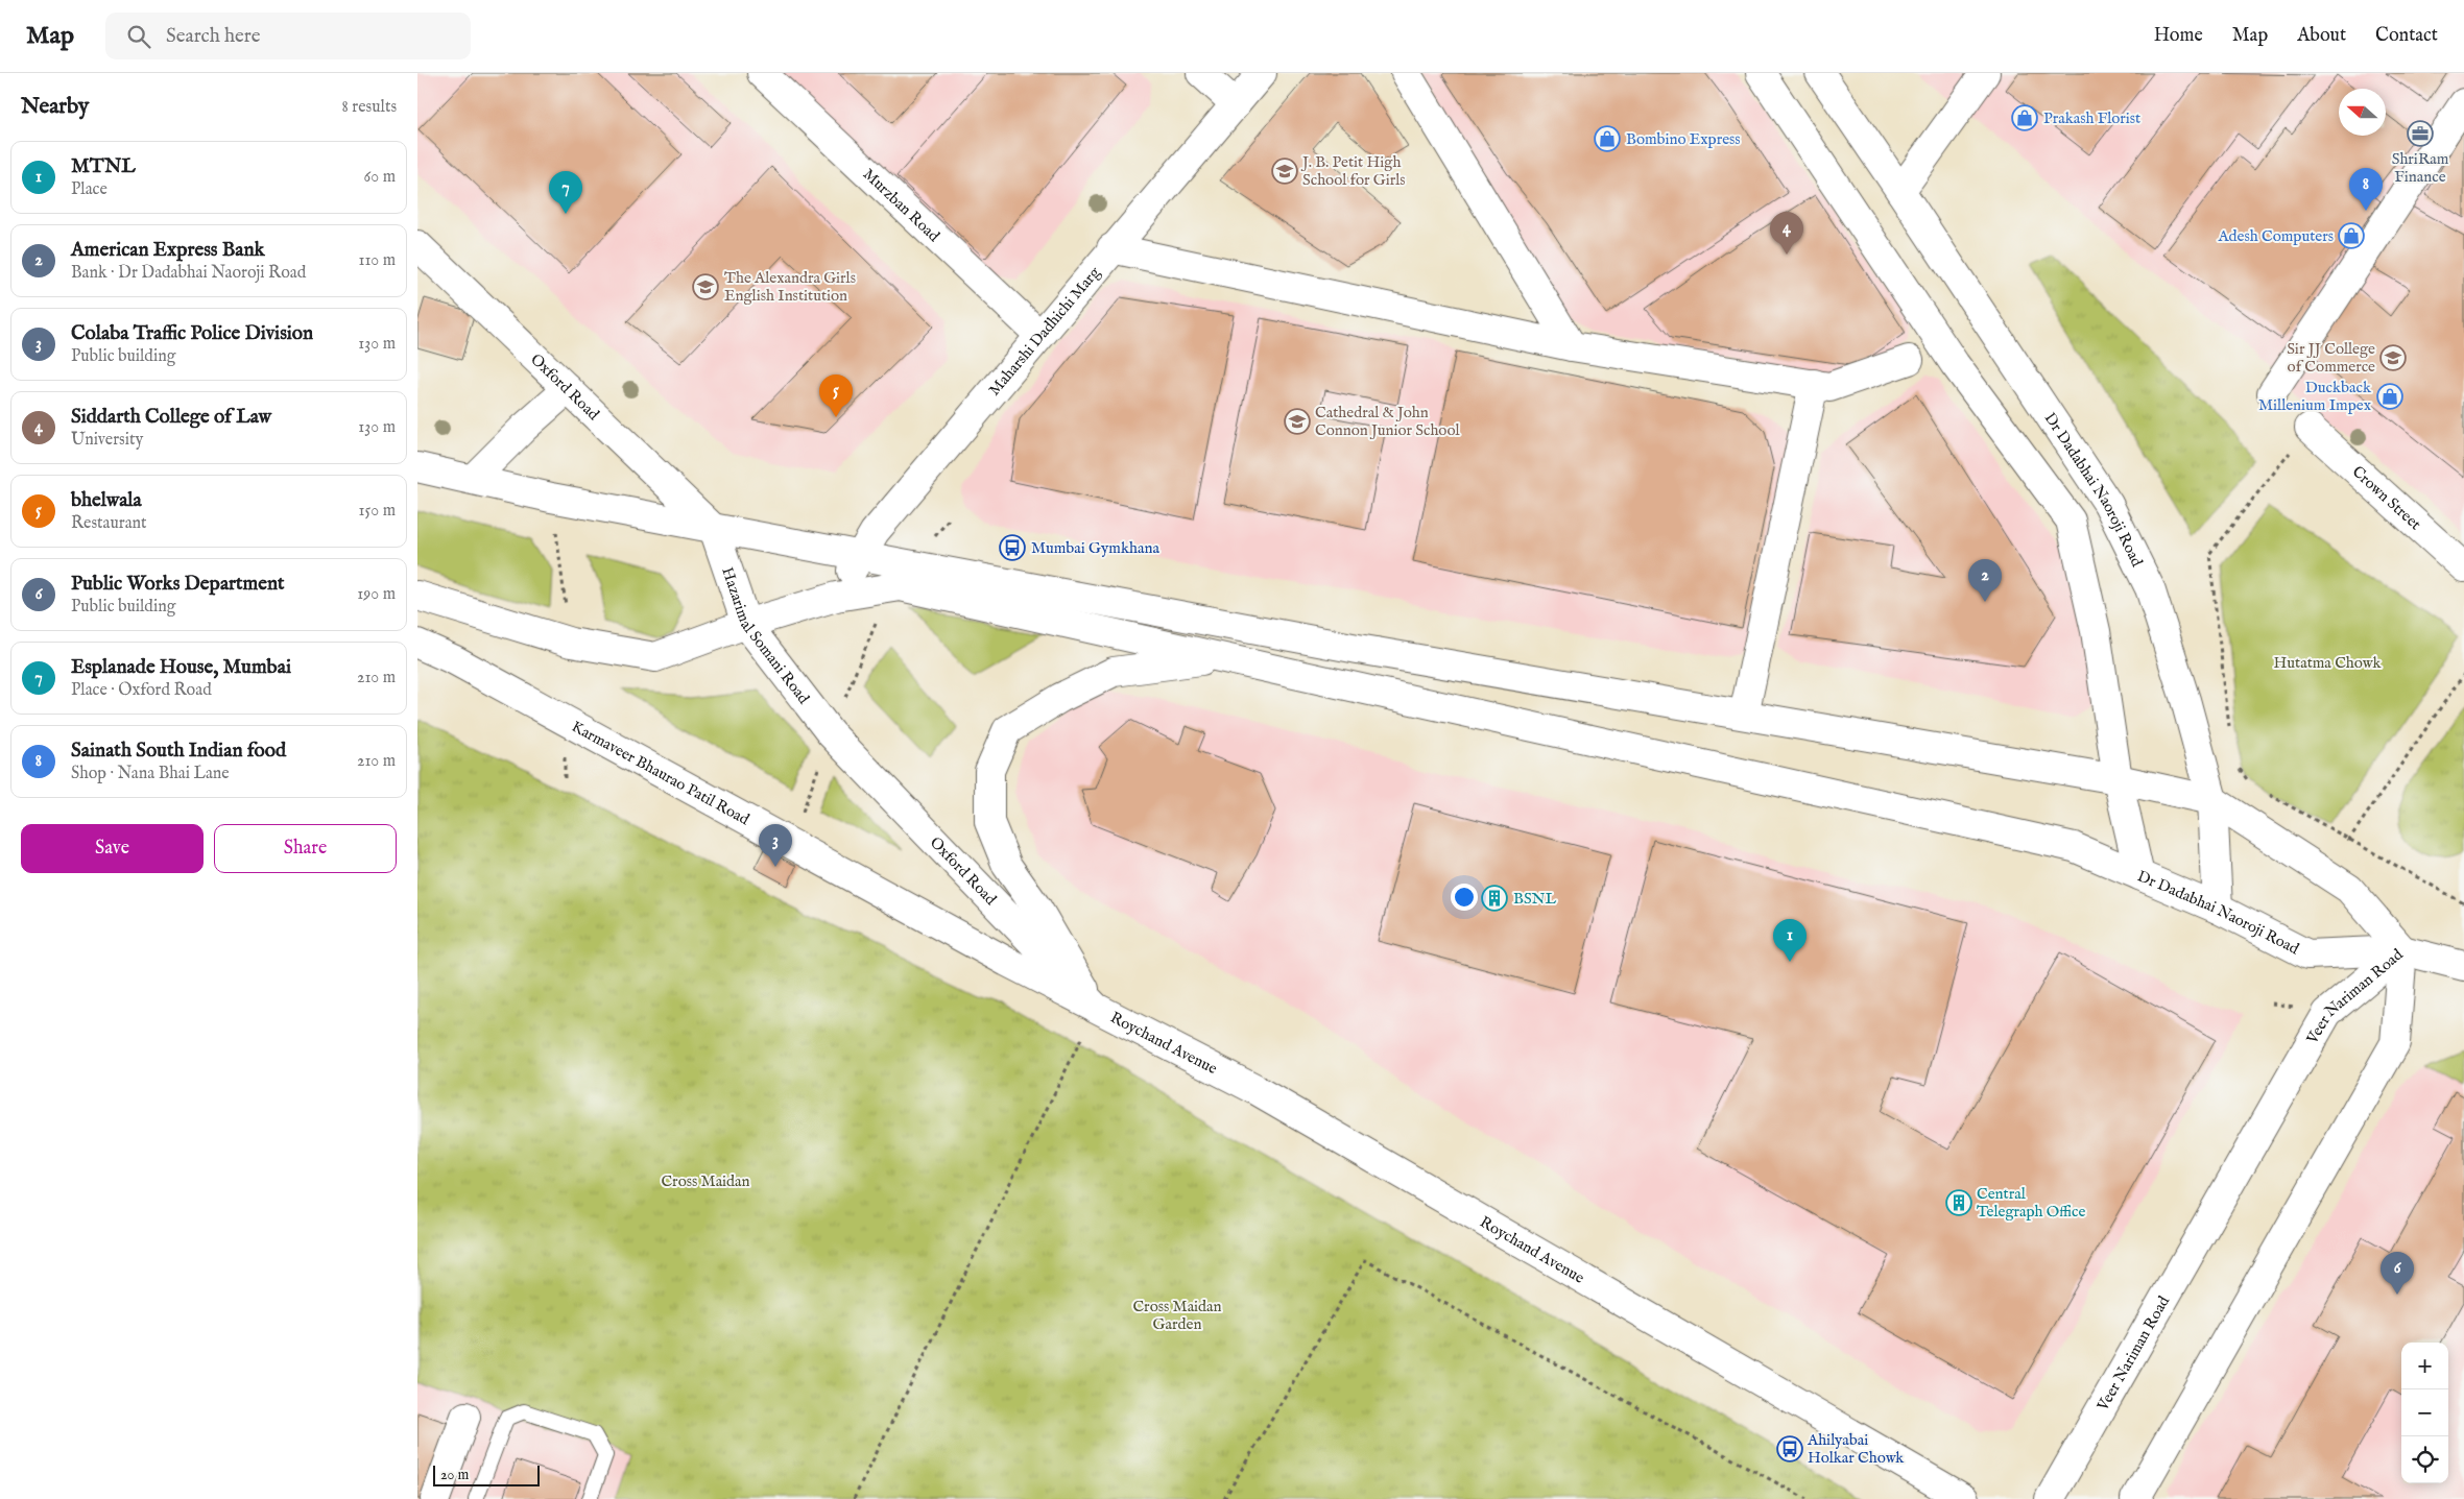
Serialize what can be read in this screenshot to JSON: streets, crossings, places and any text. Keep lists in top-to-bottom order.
{
  "streets": {
    "main road": [
      "Murzban Road",
      "Maharshi Dadhichi Marg",
      "Oxford Road",
      "Dr Dadabhai Naoroji Road",
      "Crown Street",
      "Hazarimal Somani Road",
      "Karmaveer Bhaurao Patil Road",
      "Veer Nariman Road",
      "Roychand Avenue"
    ]
  },
  "crossings": [
    ["Murzban Road", "Maharshi Dadhichi Marg"],
    ["Maharshi Dadhichi Marg", "Dr Dadabhai Naoroji Road"],
    ["Oxford Road", "Hazarimal Somani Road"],
    ["Oxford Road", "Karmaveer Bhaurao Patil Road"],
    ["Oxford Road", "Roychand Avenue"],
    ["Dr Dadabhai Naoroji Road", "Hazarimal Somani Road"],
    ["Dr Dadabhai Naoroji Road", "Veer Nariman Road"],
    ["Karmaveer Bhaurao Patil Road", "Roychand Avenue"]
  ],
  "parks": ["Hutatma Chowk", "Cross Maidan", "Cross Maidan Garden"],
  "places": {
    "shop": [
      "Prakash Florist",
      "Bombino Express",
      "Adesh Computers",
      "Duckback Millenium Impex"
    ],
    "office": ["ShriRam Finance"],
    "school or university": [
      "J. B. Petit High School for Girls",
      "The Alexandra Girls English Institution",
      "Sir JJ College of Commerce",
      "Cathedral & John Connon Junior School"
    ],
    "bus stop": ["Mumbai Gymkhana", "Ahilyabai Holkar Chowk"],
    "building": ["BSNL", "Central Telegraph Office"]
  },
  "scale_bar": "20 m",
  "north": "left",
  "page": {
    "header": "Map",
    "search": "Search here",
    "nav": [
      "Home",
      "Map",
      "About",
      "Contact"
    ],
    "heading": ["Nearby", "8 results"],
    "list": [
      {
        "mark": "1",
        "name": "MTNL",
        "note": "Place",
        "value": "60 m"
      },
      {
        "mark": "2",
        "name": "American Express Bank",
        "note": "Bank · Dr Dadabhai Naoroji Road",
        "value": "110 m"
      },
      {
        "mark": "3",
        "name": "Colaba Traffic Police Division",
        "note": "Public building",
        "value": "130 m"
      },
      {
        "mark": "4",
        "name": "Siddarth College of Law",
        "note": "University",
        "value": "130 m"
      },
      {
        "mark": "5",
        "name": "bhelwala",
        "note": "Restaurant",
        "value": "150 m"
      },
      {
        "mark": "6",
        "name": "Public Works Department",
        "note": "Public building",
        "value": "190 m"
      },
      {
        "mark": "7",
        "name": "Esplanade House, Mumbai",
        "note": "Place · Oxford Road",
        "value": "210 m"
      },
      {
        "mark": "8",
        "name": "Sainath South Indian food",
        "note": "Shop · Nana Bhai Lane",
        "value": "210 m"
      }
    ],
    "pins": [
      "8",
      "7",
      "4",
      "5",
      "2",
      "3",
      "1",
      "6"
    ],
    "buttons": ["Save", "Share"],
    "map_buttons": ["+", "−"],
    "scale": "20 m"
  }
}
